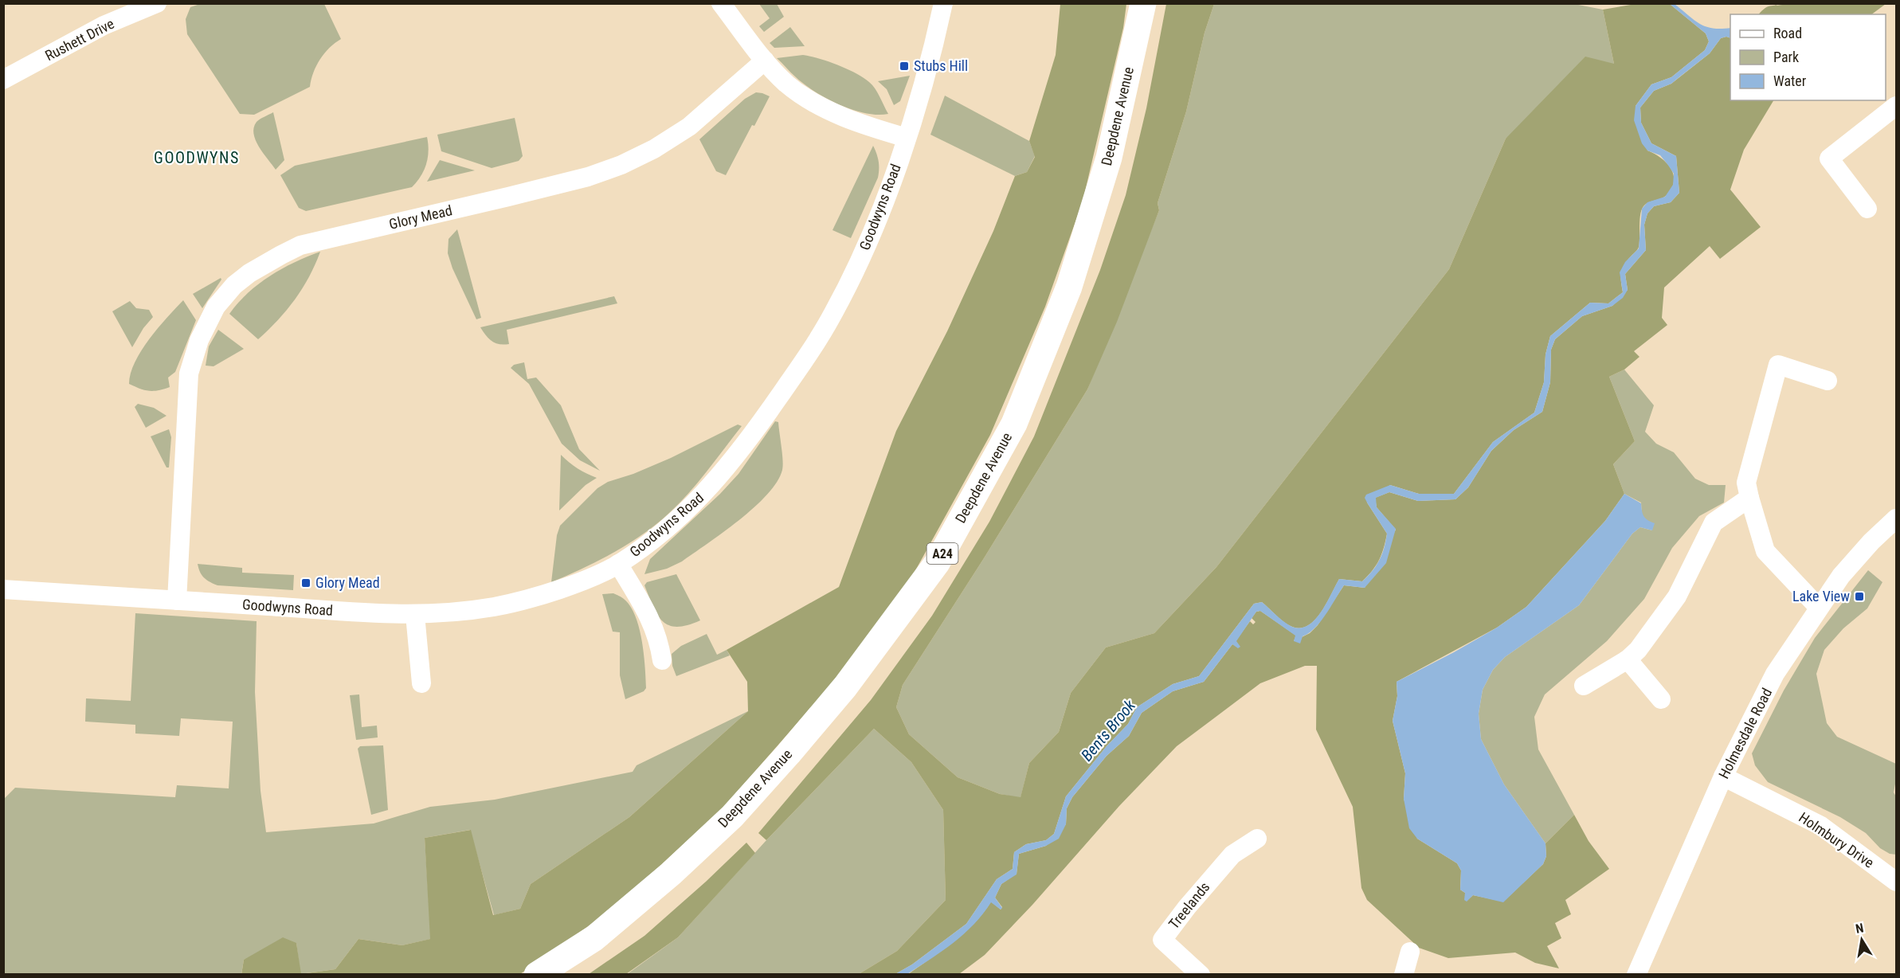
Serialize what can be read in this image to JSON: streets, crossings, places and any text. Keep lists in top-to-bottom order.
{
  "streets": {
    "highway": ["Deepdene Avenue", "A24"],
    "street": [
      "Rushett Drive",
      "Goodwyns Road",
      "Glory Mead",
      "Holmesdale Road",
      "Holmbury Drive",
      "Treelands"
    ]
  },
  "crossings": [
    ["Goodwyns Road", "Glory Mead"],
    ["Holmesdale Road", "Holmbury Drive"]
  ],
  "districts": ["GOODWYNS"],
  "water": ["Bents Brook"],
  "places": {
    "transit": ["Stubs Hill", "Glory Mead", "Lake View"]
  },
  "legend": ["Road", "Park", "Water"],
  "north": "top"
}
